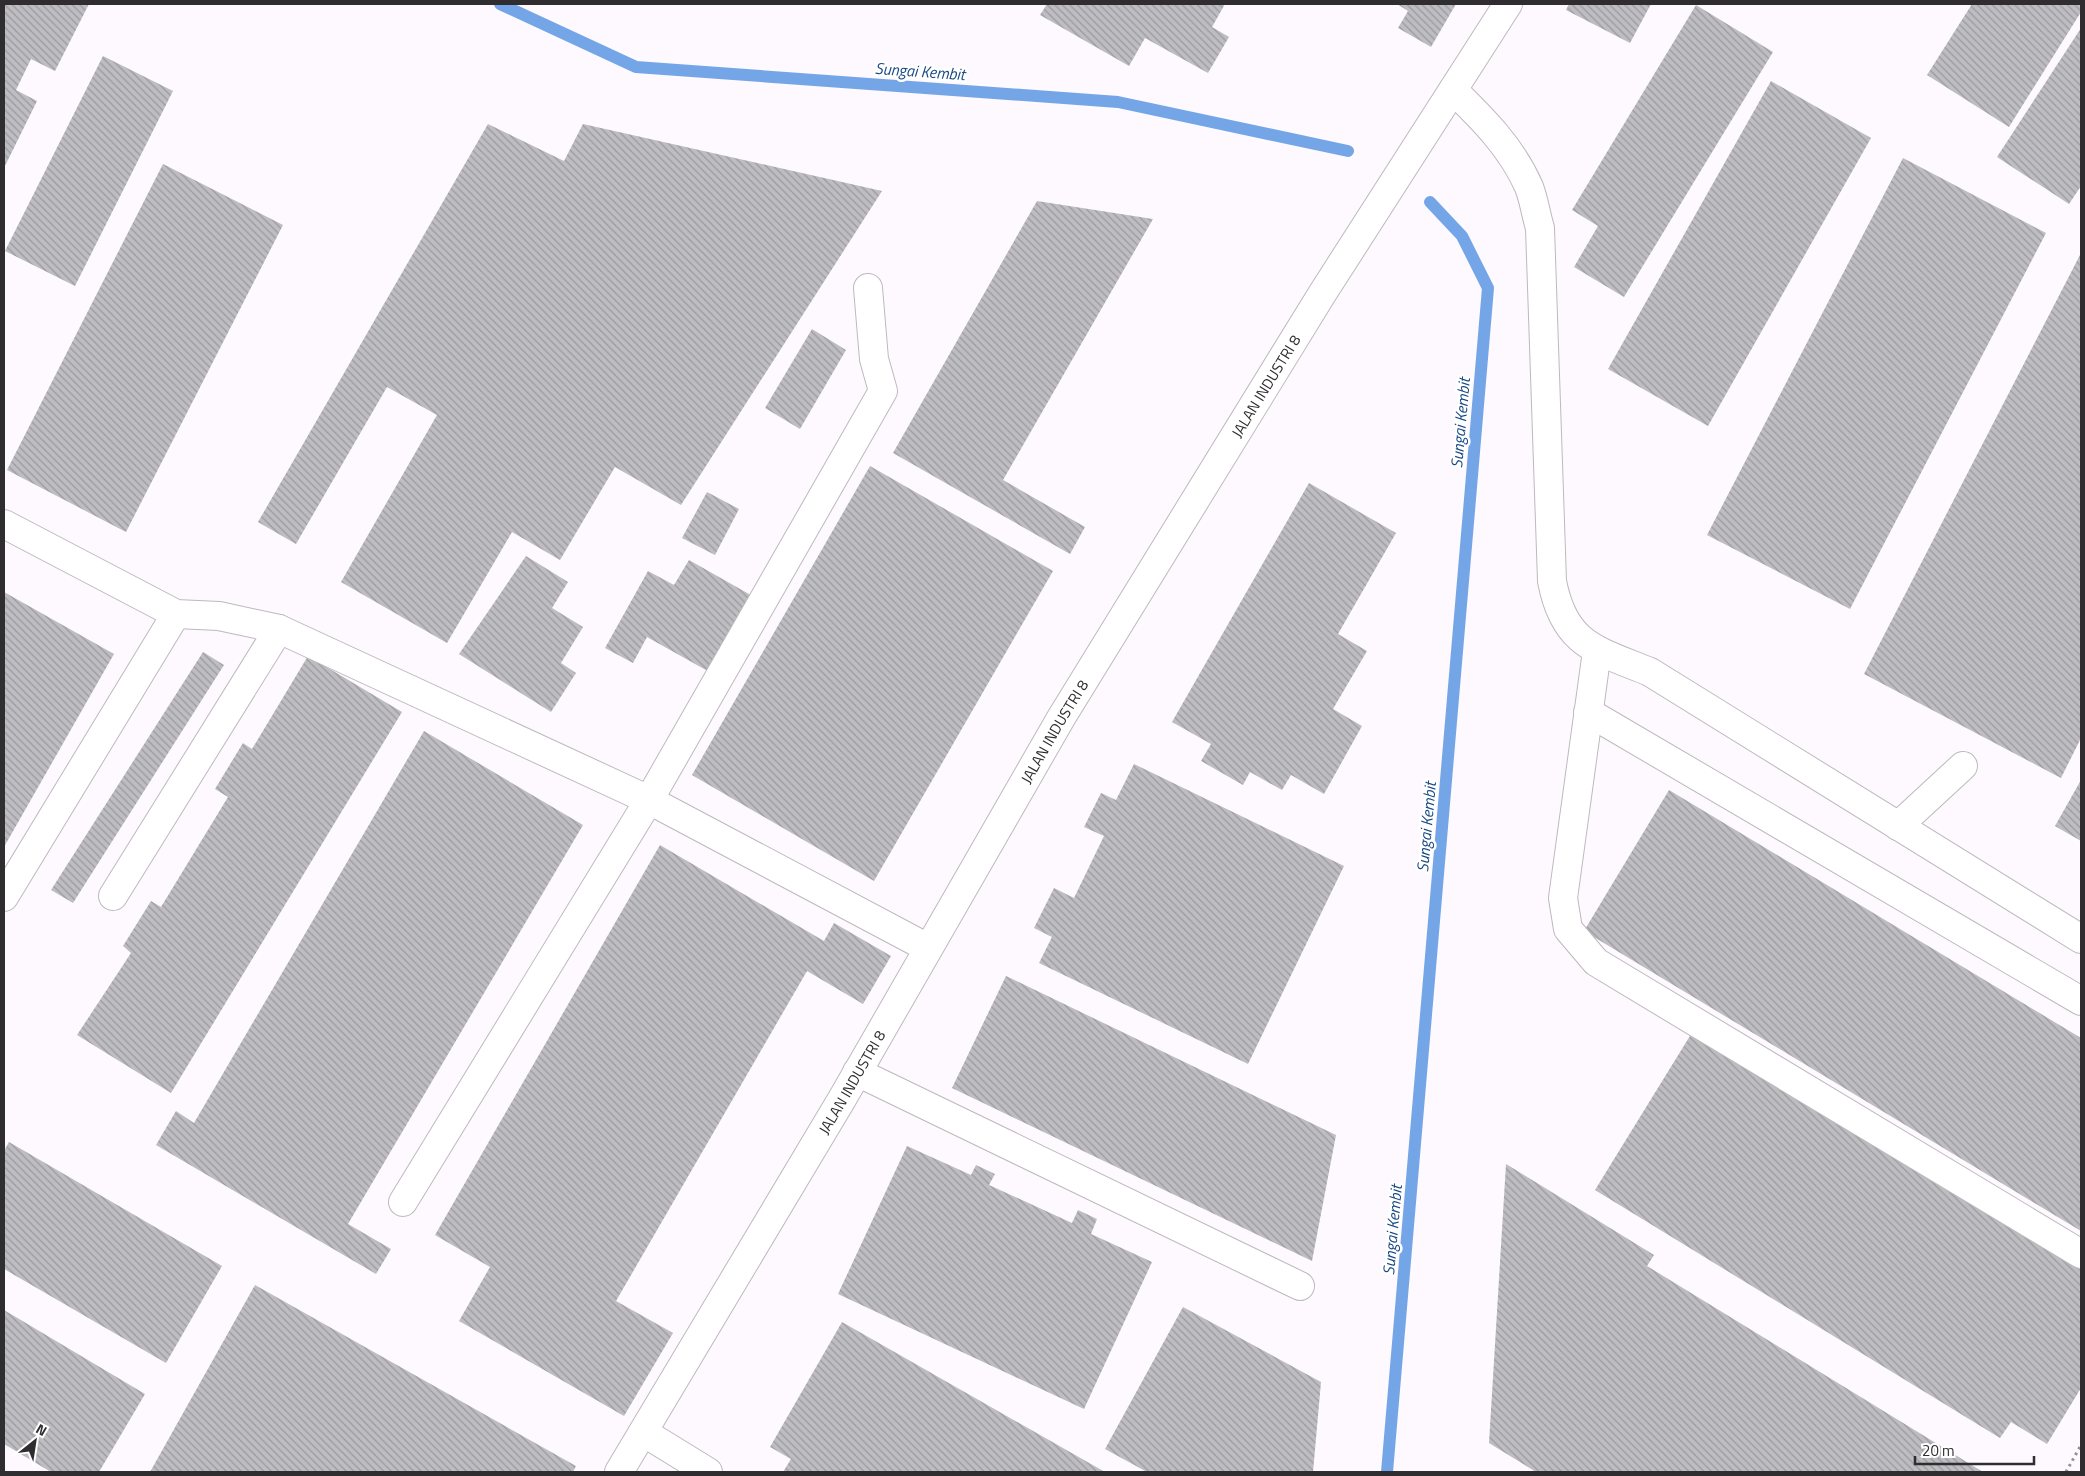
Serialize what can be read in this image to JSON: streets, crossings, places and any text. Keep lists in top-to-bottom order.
{
  "streets": {
    "street": ["JALAN INDUSTRI 8"]
  },
  "water": ["Sungai Kembit"],
  "scale_bar": "20 m",
  "north": "top right"
}
